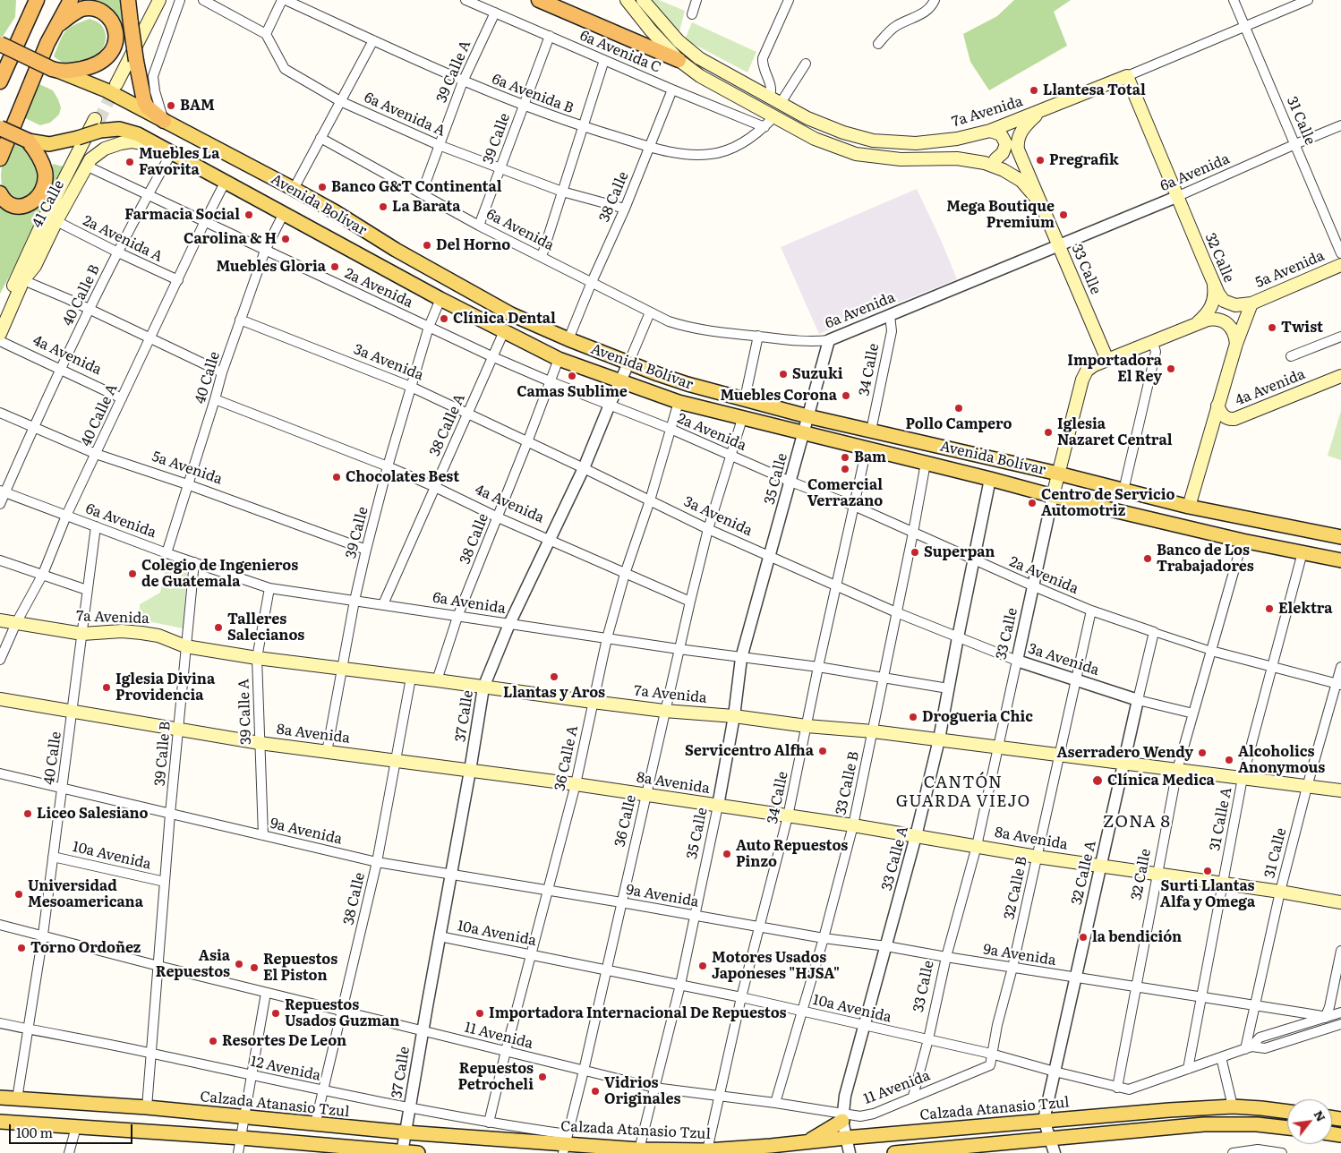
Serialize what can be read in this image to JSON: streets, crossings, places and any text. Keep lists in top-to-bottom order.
{
  "streets": {
    "highway": ["Avenida Bolívar"],
    "main road": [
      "7a Avenida",
      "41 Calle",
      "32 Calle",
      "33 Calle",
      "5a Avenida",
      "4a Avenida",
      "8a Avenida",
      "Calzada Atanasio Tzul"
    ],
    "street": [
      "6a Avenida C",
      "39 Calle A",
      "6a Avenida B",
      "6a Avenida A",
      "31 Calle",
      "39 Calle",
      "6a Avenida",
      "38 Calle",
      "2a Avenida A",
      "2a Avenida",
      "40 Calle B",
      "3a Avenida",
      "34 Calle",
      "40 Calle",
      "40 Calle A",
      "38 Calle A",
      "35 Calle",
      "37 Calle",
      "39 Calle B",
      "36 Calle A",
      "33 Calle B",
      "31 Calle A",
      "36 Calle",
      "9a Avenida",
      "10a Avenida",
      "33 Calle A",
      "32 Calle A",
      "32 Calle B",
      "11 Avenida",
      "12 Avenida"
    ]
  },
  "crossings": [
    ["6a Avenida C", "39 Calle A"],
    ["6a Avenida C", "6a Avenida B"],
    ["6a Avenida C", "39 Calle"],
    ["6a Avenida C", "38 Calle"],
    ["39 Calle A", "6a Avenida B"],
    ["39 Calle A", "7a Avenida"],
    ["39 Calle A", "6a Avenida A"],
    ["39 Calle A", "6a Avenida"],
    ["39 Calle A", "8a Avenida"],
    ["39 Calle A", "9a Avenida"],
    ["6a Avenida B", "39 Calle"],
    ["6a Avenida B", "38 Calle"],
    ["7a Avenida", "31 Calle"],
    ["7a Avenida", "39 Calle"],
    ["7a Avenida", "38 Calle"],
    ["7a Avenida", "32 Calle"],
    ["7a Avenida", "33 Calle"],
    ["7a Avenida", "34 Calle"],
    ["7a Avenida", "40 Calle"],
    ["7a Avenida", "40 Calle A"],
    ["7a Avenida", "35 Calle"],
    ["7a Avenida", "37 Calle"],
    ["7a Avenida", "39 Calle B"],
    ["7a Avenida", "36 Calle A"],
    ["7a Avenida", "33 Calle B"],
    ["7a Avenida", "31 Calle A"],
    ["7a Avenida", "36 Calle"],
    ["7a Avenida", "33 Calle A"],
    ["7a Avenida", "32 Calle A"],
    ["7a Avenida", "32 Calle B"],
    ["6a Avenida A", "39 Calle"],
    ["6a Avenida A", "38 Calle"],
    ["31 Calle", "6a Avenida"],
    ["31 Calle", "2a Avenida"],
    ["31 Calle", "8a Avenida"],
    ["31 Calle", "9a Avenida"],
    ["31 Calle", "10a Avenida"],
    ["39 Calle", "6a Avenida"],
    ["39 Calle", "Avenida Bolívar"],
    ["39 Calle", "5a Avenida"],
    ["39 Calle", "2a Avenida"],
    ["39 Calle", "4a Avenida"],
    ["39 Calle", "3a Avenida"],
    ["39 Calle", "8a Avenida"],
    ["6a Avenida", "38 Calle"],
    ["6a Avenida", "32 Calle"],
    ["6a Avenida", "33 Calle"],
    ["6a Avenida", "40 Calle B"],
    ["6a Avenida", "34 Calle"],
    ["6a Avenida", "40 Calle"],
    ["6a Avenida", "40 Calle A"],
    ["6a Avenida", "38 Calle A"],
    ["6a Avenida", "35 Calle"],
    ["6a Avenida", "37 Calle"],
    ["6a Avenida", "39 Calle B"],
    ["6a Avenida", "36 Calle A"],
    ["6a Avenida", "33 Calle B"],
    ["6a Avenida", "36 Calle"],
    ["6a Avenida", "33 Calle A"],
    ["38 Calle", "Avenida Bolívar"],
    ["38 Calle", "2a Avenida"],
    ["38 Calle", "4a Avenida"],
    ["38 Calle", "3a Avenida"],
    ["38 Calle", "8a Avenida"],
    ["38 Calle", "9a Avenida"],
    ["38 Calle", "11 Avenida"],
    ["38 Calle", "12 Avenida"],
    ["38 Calle", "Calzada Atanasio Tzul"],
    ["41 Calle", "Avenida Bolívar"],
    ["41 Calle", "2a Avenida A"],
    ["41 Calle", "2a Avenida"],
    ["41 Calle", "40 Calle B"],
    ["Avenida Bolívar", "32 Calle"],
    ["Avenida Bolívar", "33 Calle"],
    ["Avenida Bolívar", "40 Calle B"],
    ["Avenida Bolívar", "34 Calle"],
    ["Avenida Bolívar", "40 Calle"],
    ["Avenida Bolívar", "40 Calle A"],
    ["Avenida Bolívar", "38 Calle A"],
    ["Avenida Bolívar", "35 Calle"],
    ["Avenida Bolívar", "37 Calle"],
    ["Avenida Bolívar", "36 Calle A"],
    ["Avenida Bolívar", "33 Calle B"],
    ["Avenida Bolívar", "31 Calle A"],
    ["Avenida Bolívar", "36 Calle"],
    ["Avenida Bolívar", "33 Calle A"],
    ["2a Avenida A", "40 Calle B"],
    ["2a Avenida A", "40 Calle A"],
    ["32 Calle", "5a Avenida"],
    ["32 Calle", "2a Avenida"],
    ["32 Calle", "3a Avenida"],
    ["32 Calle", "8a Avenida"],
    ["32 Calle", "9a Avenida"],
    ["32 Calle", "10a Avenida"],
    ["33 Calle", "2a Avenida"],
    ["33 Calle", "3a Avenida"],
    ["33 Calle", "8a Avenida"],
    ["33 Calle", "9a Avenida"],
    ["33 Calle", "10a Avenida"],
    ["33 Calle", "11 Avenida"],
    ["5a Avenida", "40 Calle B"],
    ["5a Avenida", "40 Calle"],
    ["5a Avenida", "40 Calle A"],
    ["2a Avenida", "40 Calle B"],
    ["2a Avenida", "34 Calle"],
    ["2a Avenida", "40 Calle"],
    ["2a Avenida", "40 Calle A"],
    ["2a Avenida", "38 Calle A"],
    ["2a Avenida", "35 Calle"],
    ["2a Avenida", "37 Calle"],
    ["2a Avenida", "36 Calle A"],
    ["2a Avenida", "33 Calle B"],
    ["2a Avenida", "31 Calle A"],
    ["2a Avenida", "36 Calle"],
    ["2a Avenida", "33 Calle A"],
    ["2a Avenida", "32 Calle A"],
    ["2a Avenida", "32 Calle B"],
    ["40 Calle B", "4a Avenida"],
    ["4a Avenida", "40 Calle"],
    ["4a Avenida", "40 Calle A"],
    ["4a Avenida", "38 Calle A"],
    ["4a Avenida", "37 Calle"],
    ["4a Avenida", "36 Calle A"],
    ["4a Avenida", "36 Calle"],
    ["3a Avenida", "34 Calle"],
    ["3a Avenida", "40 Calle"],
    ["3a Avenida", "38 Calle A"],
    ["3a Avenida", "35 Calle"],
    ["3a Avenida", "37 Calle"],
    ["3a Avenida", "36 Calle A"],
    ["3a Avenida", "33 Calle B"],
    ["3a Avenida", "36 Calle"],
    ["3a Avenida", "33 Calle A"],
    ["3a Avenida", "32 Calle A"],
    ["3a Avenida", "32 Calle B"],
    ["34 Calle", "8a Avenida"],
    ["34 Calle", "9a Avenida"],
    ["34 Calle", "10a Avenida"],
    ["34 Calle", "11 Avenida"],
    ["34 Calle", "Calzada Atanasio Tzul"],
    ["40 Calle", "8a Avenida"],
    ["40 Calle", "9a Avenida"],
    ["40 Calle", "10a Avenida"],
    ["40 Calle", "11 Avenida"],
    ["40 Calle", "12 Avenida"],
    ["40 Calle", "Calzada Atanasio Tzul"],
    ["35 Calle", "8a Avenida"],
    ["35 Calle", "9a Avenida"],
    ["35 Calle", "10a Avenida"],
    ["35 Calle", "11 Avenida"],
    ["35 Calle", "Calzada Atanasio Tzul"],
    ["37 Calle", "8a Avenida"],
    ["37 Calle", "9a Avenida"],
    ["37 Calle", "10a Avenida"],
    ["37 Calle", "11 Avenida"],
    ["37 Calle", "12 Avenida"],
    ["37 Calle", "Calzada Atanasio Tzul"],
    ["8a Avenida", "39 Calle B"],
    ["8a Avenida", "36 Calle A"],
    ["8a Avenida", "33 Calle B"],
    ["8a Avenida", "31 Calle A"],
    ["8a Avenida", "36 Calle"],
    ["8a Avenida", "33 Calle A"],
    ["8a Avenida", "32 Calle A"],
    ["8a Avenida", "32 Calle B"],
    ["39 Calle B", "9a Avenida"],
    ["39 Calle B", "10a Avenida"],
    ["39 Calle B", "11 Avenida"],
    ["39 Calle B", "12 Avenida"],
    ["39 Calle B", "Calzada Atanasio Tzul"],
    ["36 Calle A", "9a Avenida"],
    ["36 Calle A", "10a Avenida"],
    ["36 Calle A", "11 Avenida"],
    ["36 Calle A", "12 Avenida"],
    ["33 Calle B", "9a Avenida"],
    ["33 Calle B", "10a Avenida"],
    ["33 Calle B", "11 Avenida"],
    ["31 Calle A", "9a Avenida"],
    ["31 Calle A", "10a Avenida"],
    ["36 Calle", "9a Avenida"],
    ["36 Calle", "10a Avenida"],
    ["36 Calle", "11 Avenida"],
    ["36 Calle", "12 Avenida"],
    ["36 Calle", "Calzada Atanasio Tzul"],
    ["9a Avenida", "10a Avenida"],
    ["9a Avenida", "33 Calle A"],
    ["9a Avenida", "32 Calle A"],
    ["9a Avenida", "32 Calle B"],
    ["10a Avenida", "33 Calle A"],
    ["10a Avenida", "32 Calle A"],
    ["10a Avenida", "32 Calle B"],
    ["33 Calle A", "11 Avenida"],
    ["33 Calle A", "Calzada Atanasio Tzul"],
    ["32 Calle A", "Calzada Atanasio Tzul"],
    ["32 Calle B", "11 Avenida"],
    ["12 Avenida", "Calzada Atanasio Tzul"]
  ],
  "districts": ["CANTÓN GUARDA VIEJO", "ZONA 8"],
  "places": [
    "Llantesa Total",
    "BAM",
    "Pregrafik",
    "Muebles La Favorita",
    "Banco G&T Continental",
    "La Barata",
    "Farmacia Social",
    "Mega Boutique Premium",
    "Carolina & H",
    "Del Horno",
    "Muebles Gloria",
    "Clínica Dental",
    "Twist",
    "Importadora El Rey",
    "Suzuki",
    "Camas Sublime",
    "Muebles Corona",
    "Pollo Campero",
    "Iglesia Nazaret Central",
    "Bam",
    "Comercial Verrazano",
    "Chocolates Best",
    "Centro de Servicio Automotriz",
    "Superpan",
    "Banco de Los Trabajadores",
    "Colegio de Ingenieros de Guatemala",
    "Elektra",
    "Talleres Salecianos",
    "Llantas y Aros",
    "Iglesia Divina Providencia",
    "Drogueria Chic",
    "Servicentro Alfha",
    "Aserradero Wendy",
    "Alcoholics Anonymous",
    "Clínica Medica",
    "Liceo Salesiano",
    "Auto Repuestos Pinzo",
    "Surti Llantas Alfa y Omega",
    "Universidad Mesoamericana",
    "la bendición",
    "Torno Ordoñez",
    "Asia Repuestos",
    "Motores Usados Japoneses \"HJSA\"",
    "Repuestos El Piston",
    "Repuestos Usados Guzman",
    "Importadora Internacional De Repuestos",
    "Resortes De Leon",
    "Repuestos Petrocheli",
    "Vidrios Originales"
  ],
  "scale_bar": "100 m",
  "north": "top right"
}
